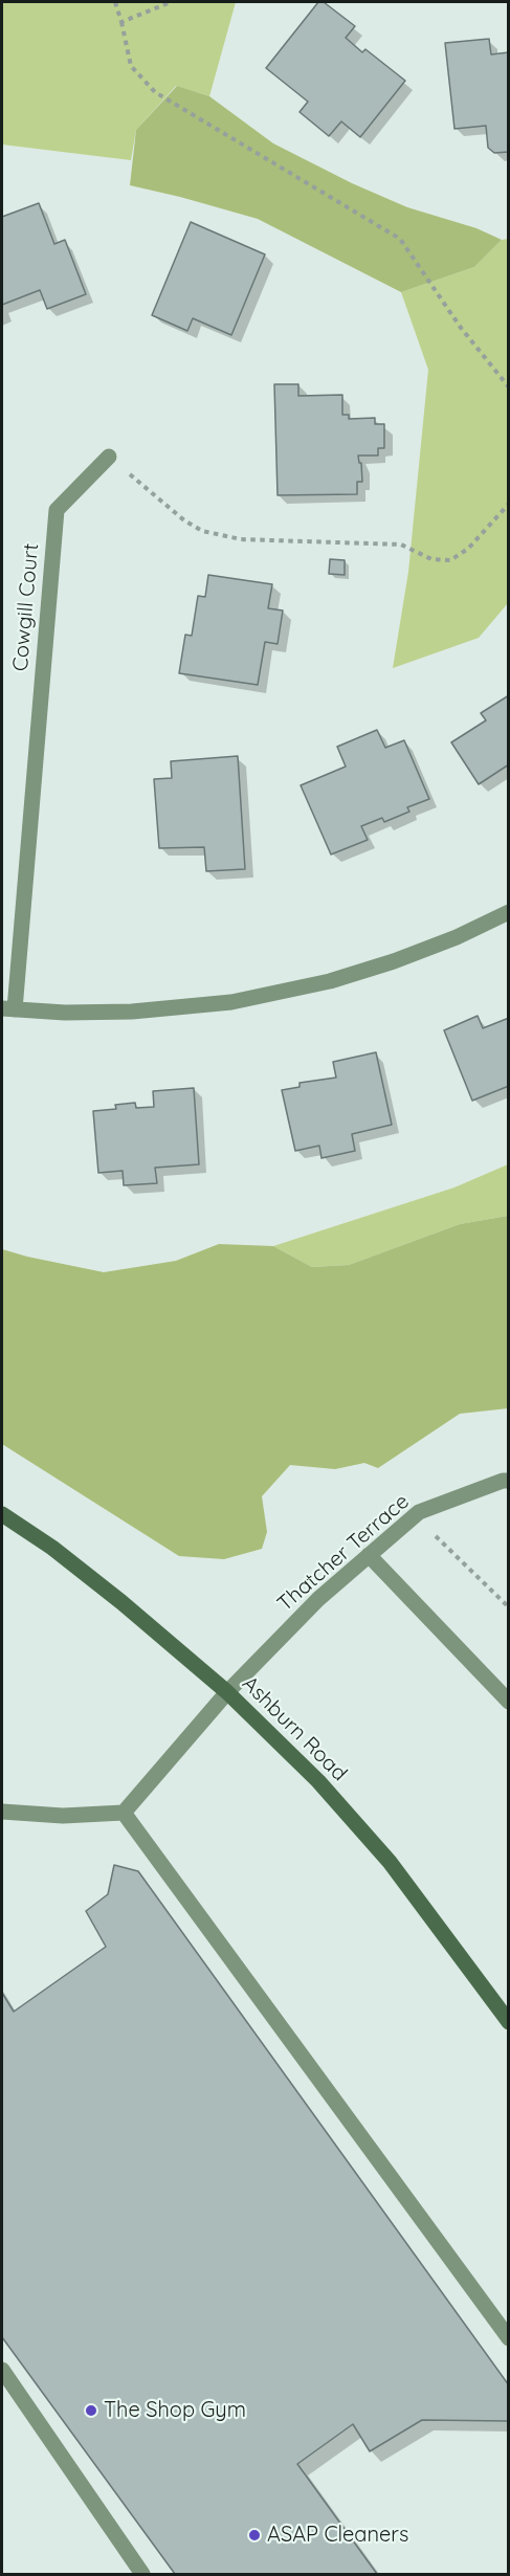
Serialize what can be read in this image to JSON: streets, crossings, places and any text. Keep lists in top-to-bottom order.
{
  "streets": {
    "main road": ["Ashburn Road"],
    "street": ["Cowgill Court", "Thatcher Terrace"]
  },
  "crossings": [
    ["Thatcher Terrace", "Ashburn Road"]
  ],
  "places": ["The Shop Gym", "ASAP Cleaners"]
}
